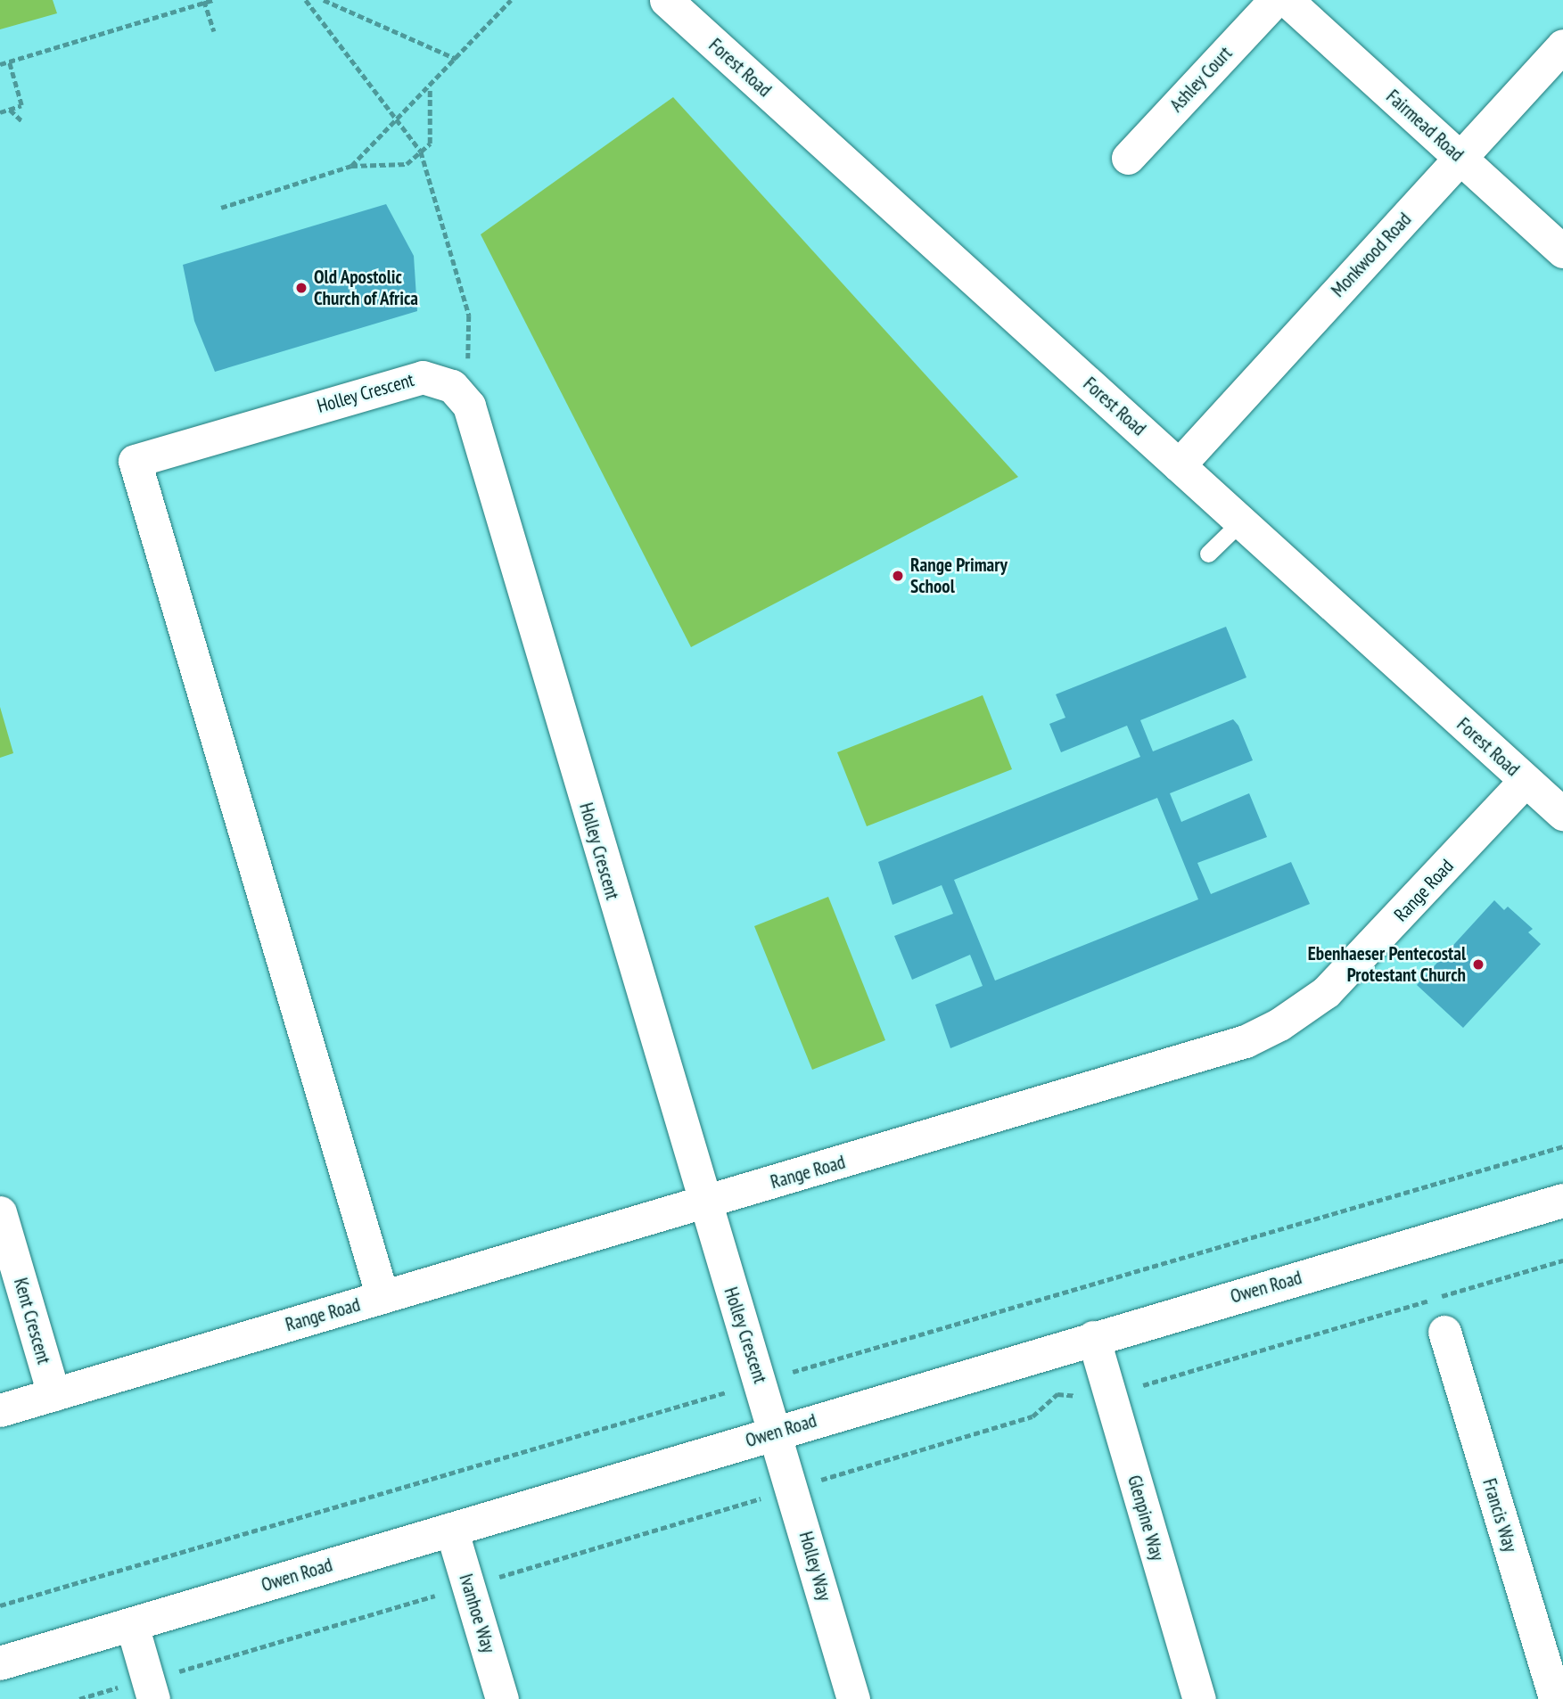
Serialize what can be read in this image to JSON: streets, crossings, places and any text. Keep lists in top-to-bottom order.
{
  "streets": {
    "street": [
      "Forest Road",
      "Ashley Court",
      "Fairmead Road",
      "Monkwood Road",
      "Holley Crescent",
      "Range Road",
      "Owen Road",
      "Kent Crescent",
      "Francis Way",
      "Glenpine Way",
      "Holley Way",
      "Ivanhoe Way"
    ]
  },
  "crossings": [
    ["Forest Road", "Monkwood Road"],
    ["Forest Road", "Range Road"],
    ["Fairmead Road", "Monkwood Road"],
    ["Holley Crescent", "Range Road"],
    ["Holley Crescent", "Owen Road"],
    ["Holley Crescent", "Holley Way"],
    ["Range Road", "Kent Crescent"],
    ["Owen Road", "Glenpine Way"],
    ["Owen Road", "Holley Way"],
    ["Owen Road", "Ivanhoe Way"]
  ],
  "places": ["Old Apostolic Church of Africa", "Range Primary School", "Ebenhaeser Pentecostal Protestant Church"]
}
